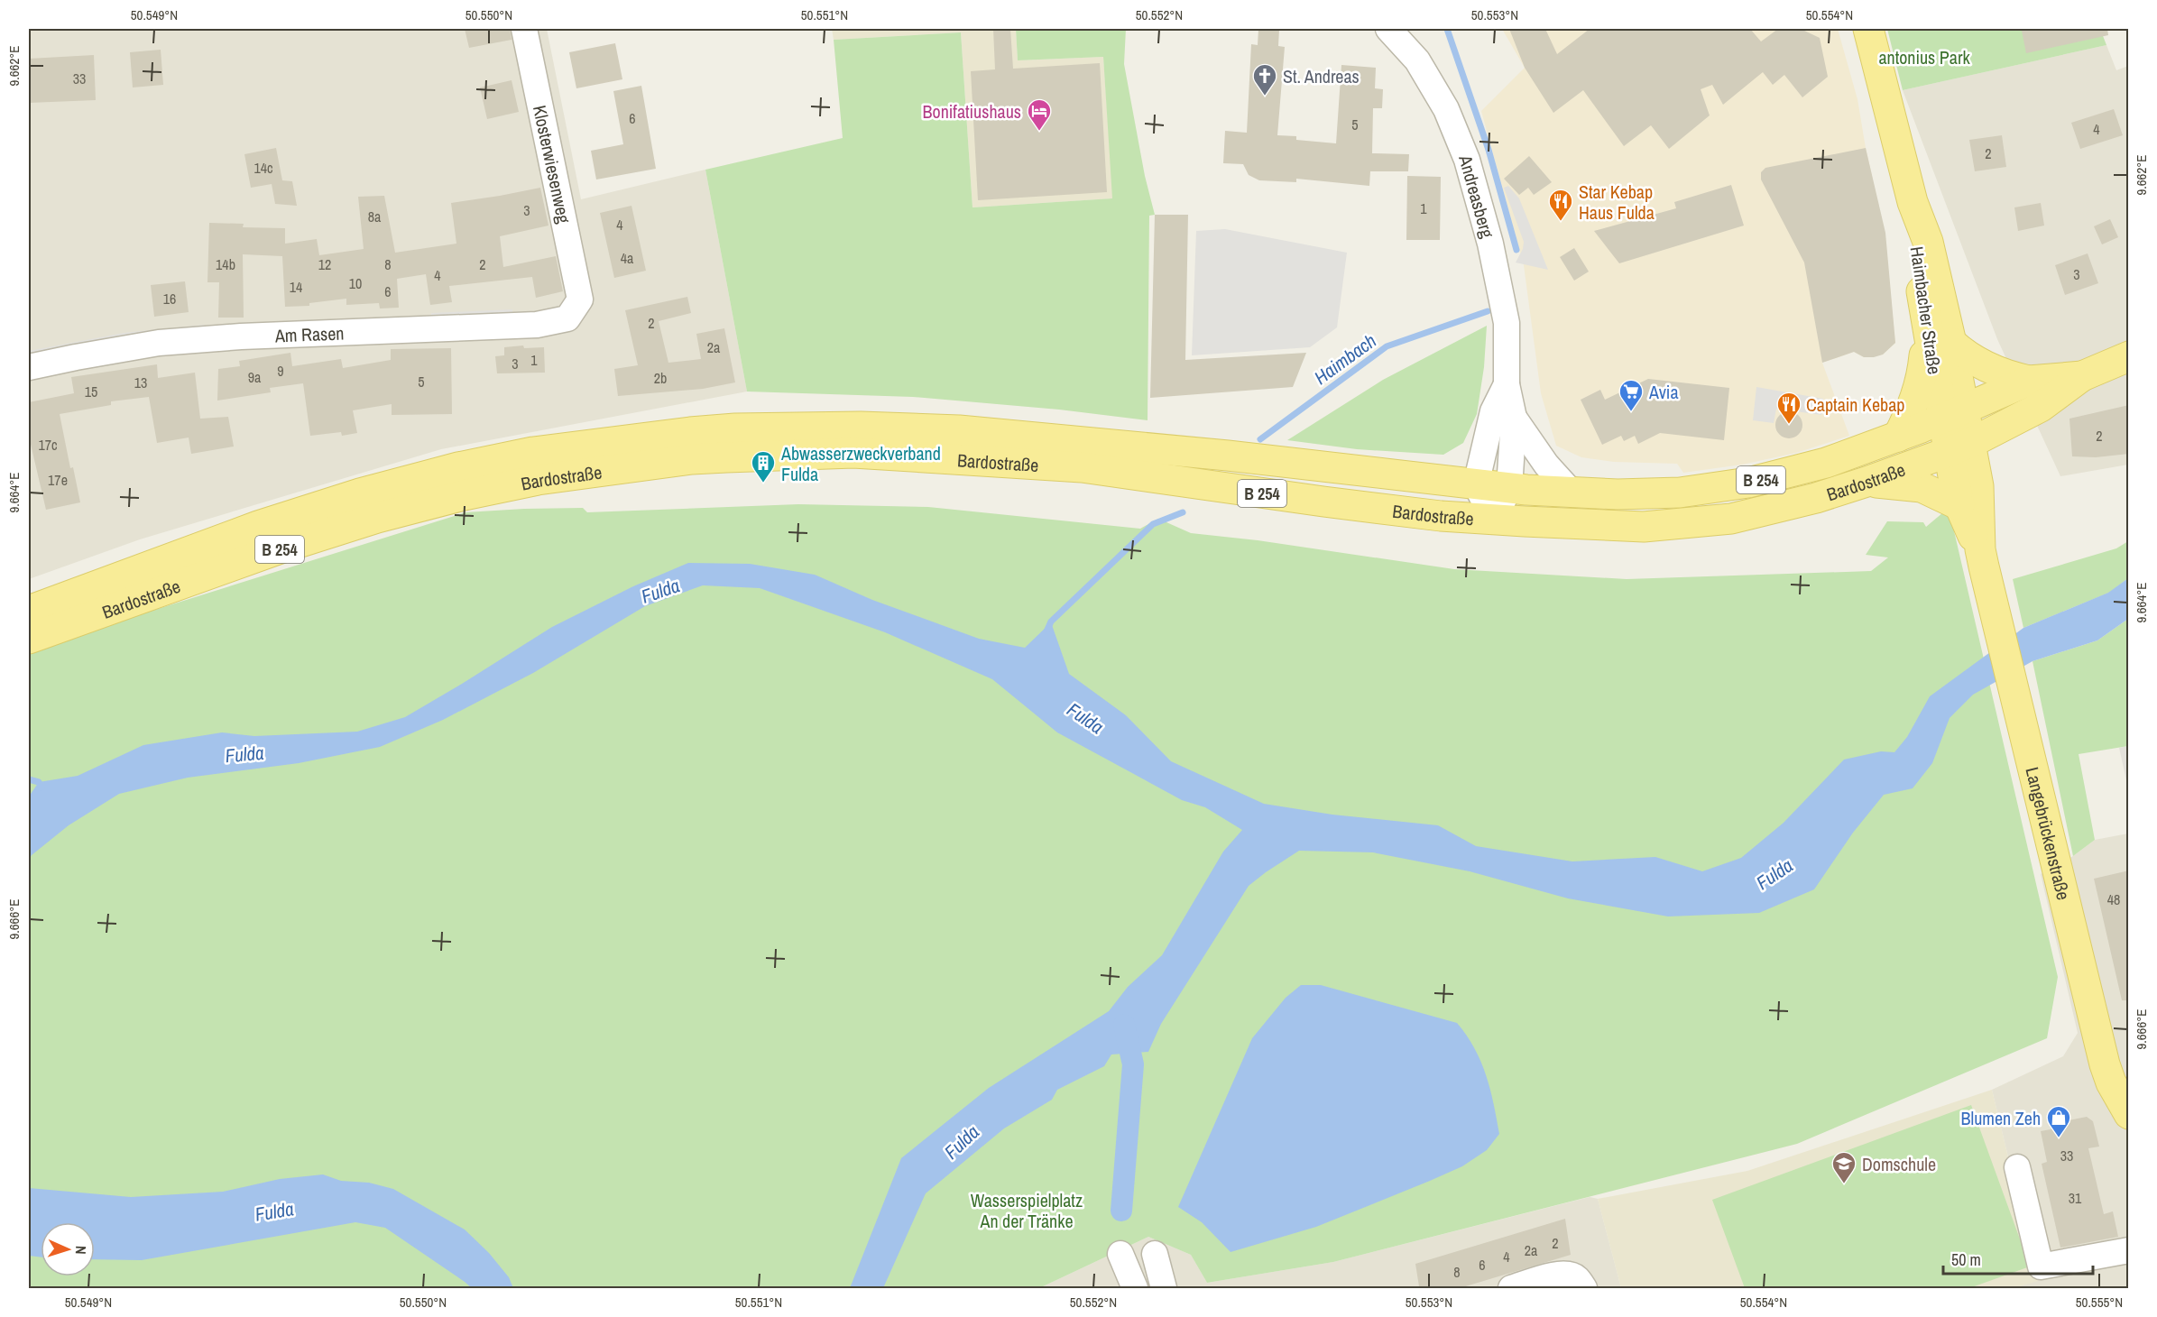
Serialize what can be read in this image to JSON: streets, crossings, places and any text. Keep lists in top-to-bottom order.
{
  "streets": {
    "main road": [
      "Haimbacher Straße",
      "Bardostraße",
      "B 254",
      "Langebrückenstraße"
    ],
    "street": ["Klosterwiesenweg", "Andreasberg", "Am Rasen"]
  },
  "crossings": [
    ["Klosterwiesenweg", "Am Rasen"],
    ["Andreasberg", "Bardostraße"],
    ["Haimbacher Straße", "Bardostraße"],
    ["Haimbacher Straße", "B 254"],
    ["Haimbacher Straße", "Langebrückenstraße"],
    ["Bardostraße", "B 254"],
    ["Bardostraße", "Langebrückenstraße"]
  ],
  "water": ["Haimbach", "Fulda"],
  "parks": ["antonius Park", "Wasserspielplatz An der Tränke"],
  "places": {
    "church": ["St. Andreas"],
    "hotel": ["Bonifatiushaus"],
    "restaurant": ["Star Kebap Haus Fulda", "Captain Kebap"],
    "supermarket": ["Avia"],
    "building": ["Abwasserzweckverband Fulda"],
    "shop": ["Blumen Zeh"],
    "school or university": ["Domschule"]
  },
  "house_numbers": [
    "33",
    "6",
    "5",
    "4",
    "2",
    "14c",
    "1",
    "3",
    "8a",
    "4",
    "4a",
    "14b",
    "12",
    "8",
    "2",
    "3",
    "4",
    "10",
    "14",
    "6",
    "16",
    "2",
    "2a",
    "1",
    "3",
    "9",
    "9a",
    "2b",
    "5",
    "13",
    "15",
    "2",
    "17c",
    "17e",
    "48",
    "33",
    "31",
    "2",
    "2a",
    "4",
    "6",
    "8"
  ],
  "scale_bar": "50 m",
  "north": "right",
  "coordinates": [
    "50.549°N",
    "50.550°N",
    "50.551°N",
    "50.552°N",
    "50.553°N",
    "50.554°N",
    "9.662°E",
    "9.664°E",
    "9.666°E",
    "50.555°N"
  ]
}
